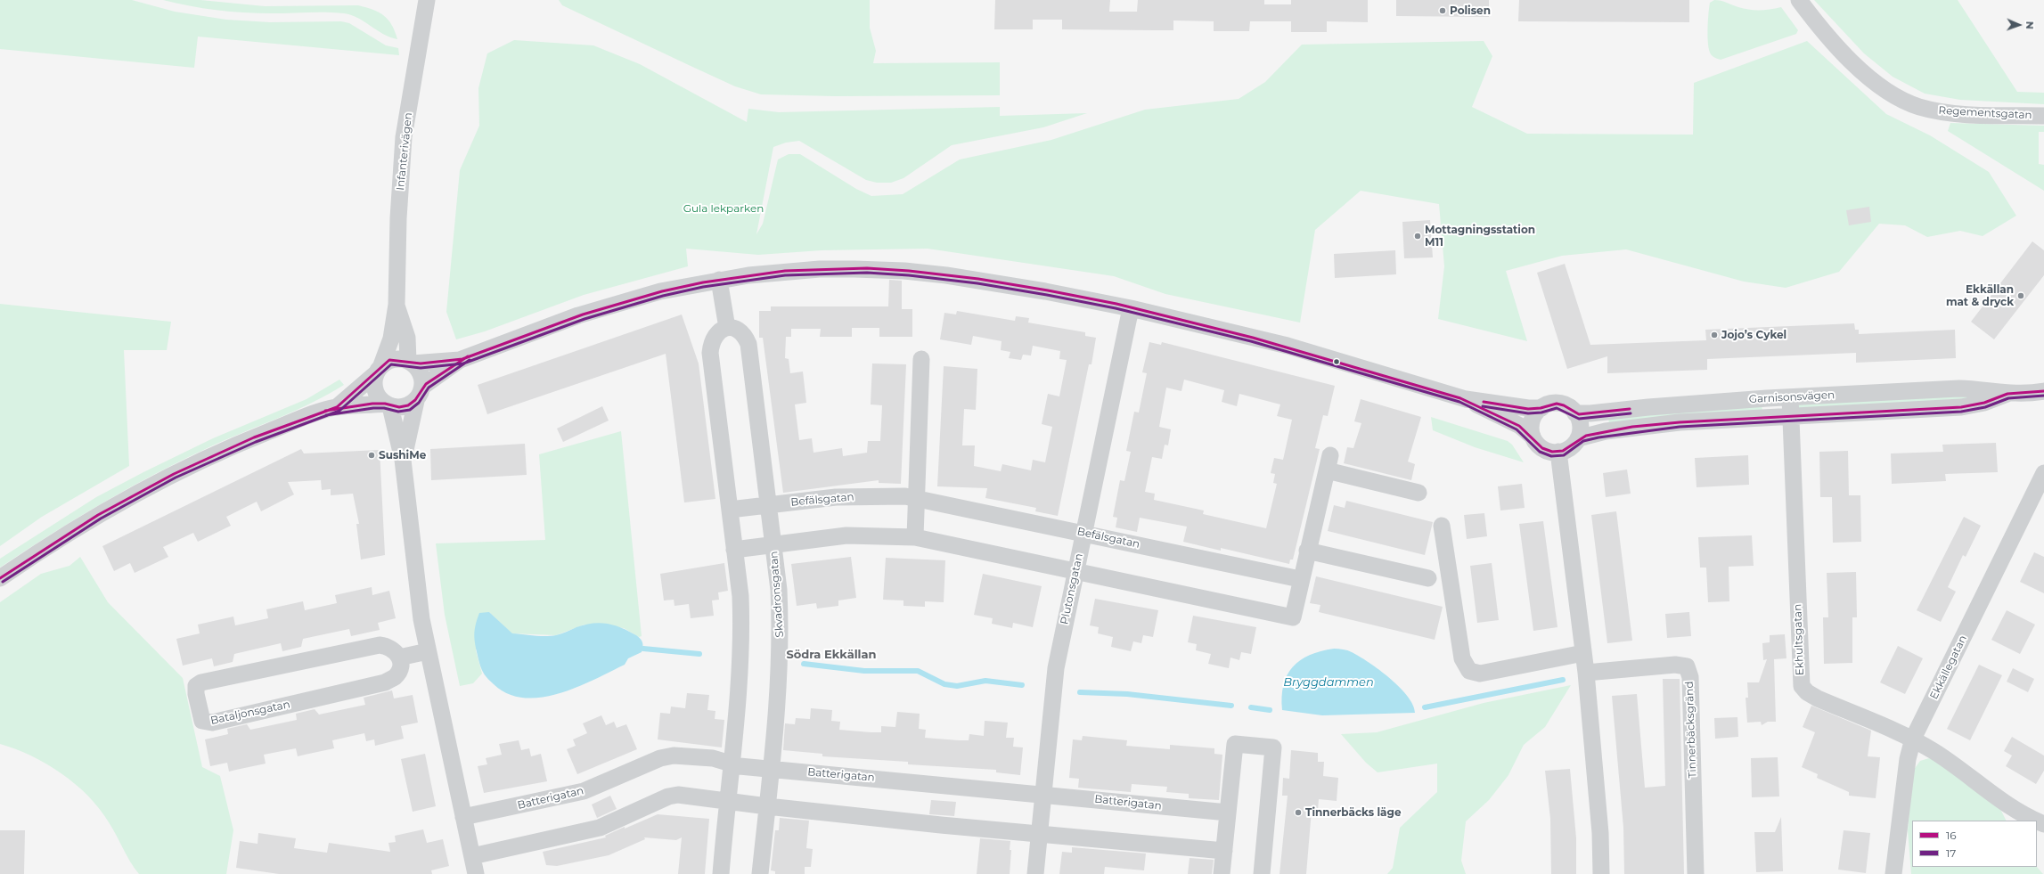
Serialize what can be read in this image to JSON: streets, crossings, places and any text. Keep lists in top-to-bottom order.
{
  "streets": {
    "street": [
      "Regementsgatan",
      "Infanterivägen",
      "Garnisonsvägen",
      "Befälsgatan",
      "Plutonsgatan",
      "Skvadronsgatan",
      "Ekhultsgatan",
      "Ekkällegatan",
      "Bataljonsgatan",
      "Tinnerbäcksgränd",
      "Batterigatan"
    ]
  },
  "crossings": [
    ["Garnisonsvägen", "Ekhultsgatan"],
    ["Befälsgatan", "Plutonsgatan"],
    ["Befälsgatan", "Skvadronsgatan"],
    ["Plutonsgatan", "Batterigatan"],
    ["Skvadronsgatan", "Batterigatan"],
    ["Ekhultsgatan", "Ekkällegatan"]
  ],
  "districts": ["Södra Ekkällan"],
  "water": ["Bryggdammen"],
  "parks": ["Gula lekparken"],
  "places": [
    "Polisen",
    "Mottagningsstation M11",
    "Ekkällan mat & dryck",
    "Jojo’s Cykel",
    "SushiMe",
    "Tinnerbäcks läge"
  ],
  "lines": ["transit line 16", "transit line 17"],
  "legend": ["16", "17"],
  "north": "right"
}
